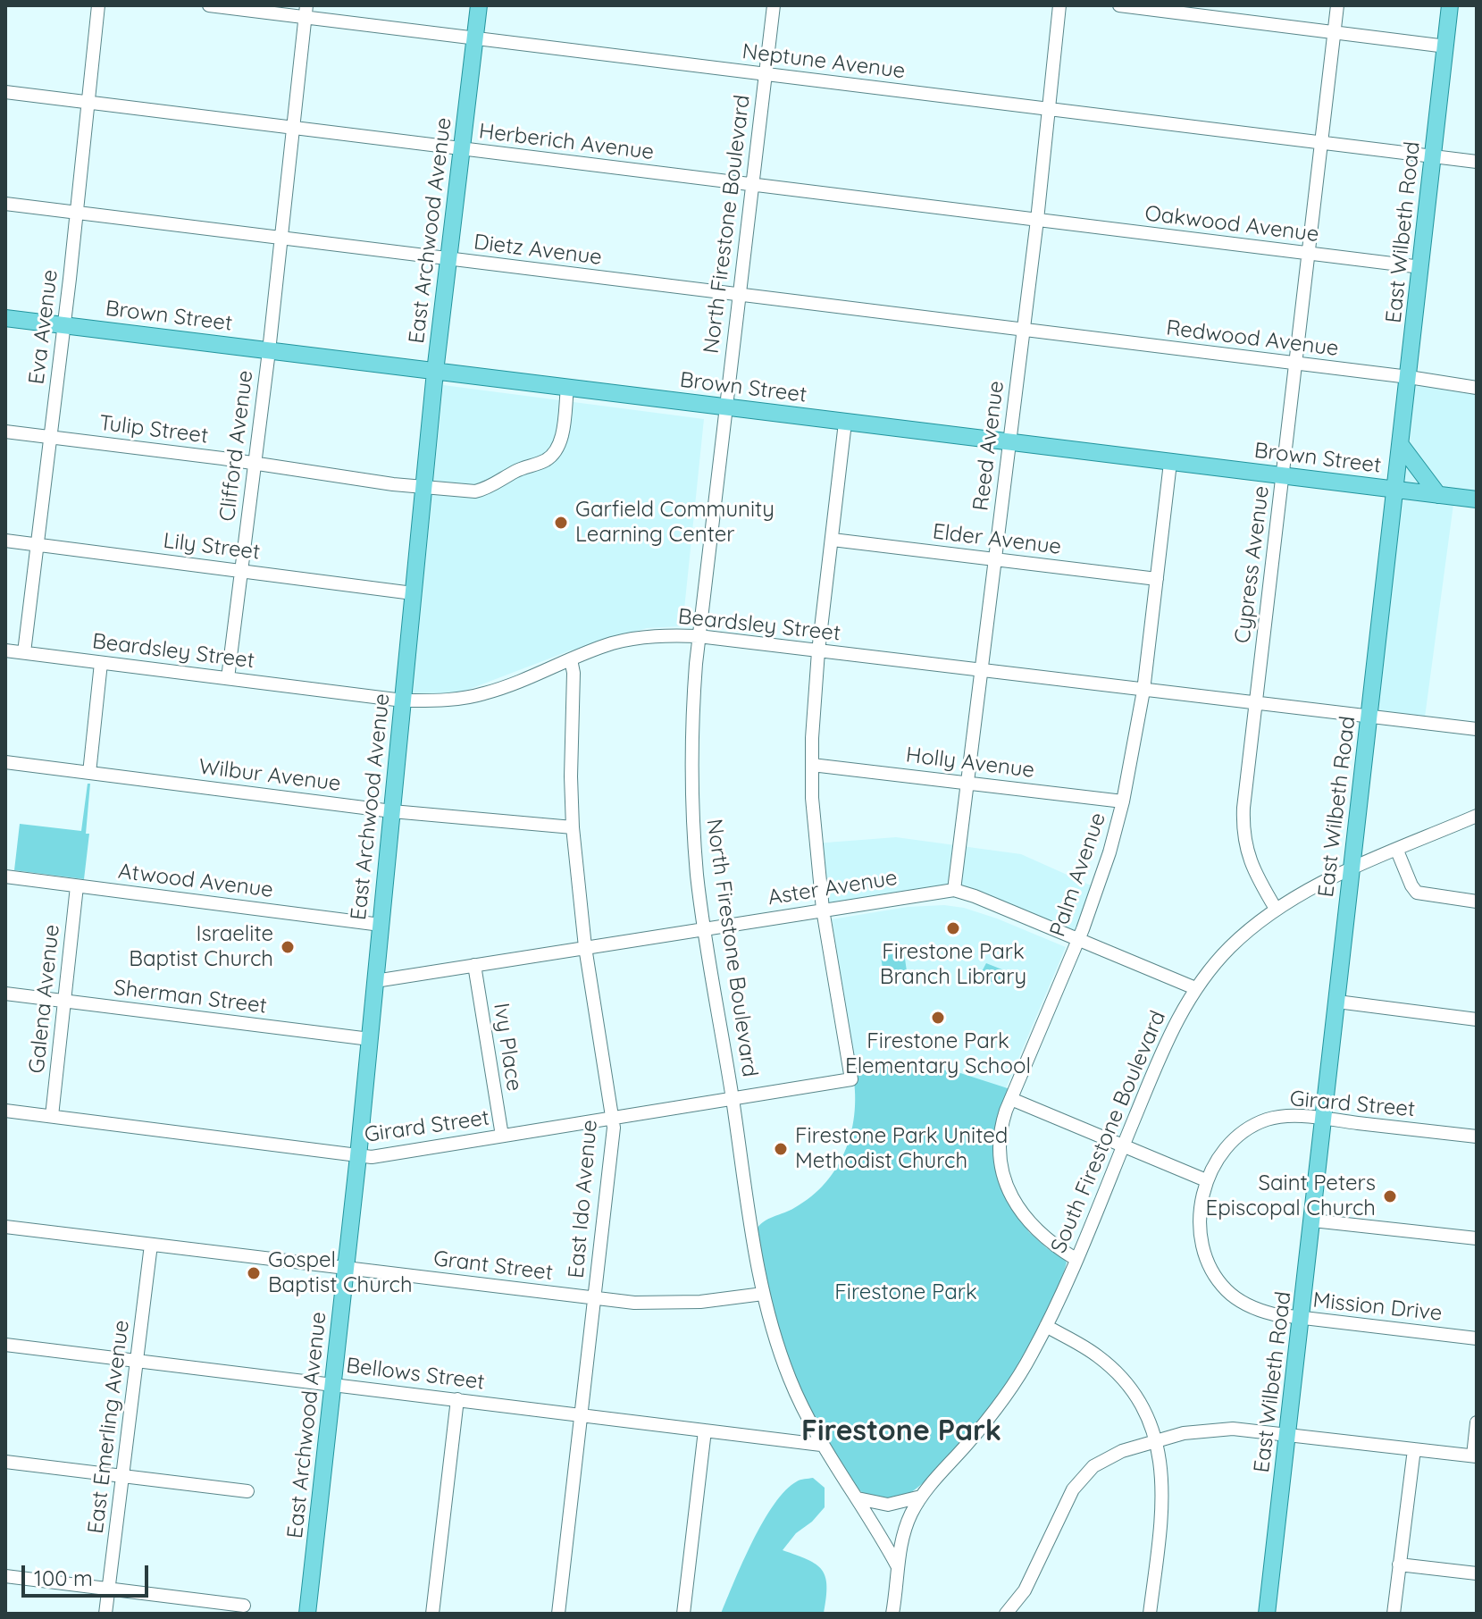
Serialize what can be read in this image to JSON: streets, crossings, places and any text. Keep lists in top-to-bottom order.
{
  "streets": {
    "main road": ["East Archwood Avenue", "East Wilbeth Road", "Brown Street"],
    "street": [
      "Neptune Avenue",
      "Herberich Avenue",
      "North Firestone Boulevard",
      "Oakwood Avenue",
      "Dietz Avenue",
      "Eva Avenue",
      "Redwood Avenue",
      "Tulip Street",
      "Clifford Avenue",
      "Reed Avenue",
      "Elder Avenue",
      "Lily Street",
      "Cypress Avenue",
      "Beardsley Street",
      "Holly Avenue",
      "Wilbur Avenue",
      "Palm Avenue",
      "Atwood Avenue",
      "Aster Avenue",
      "Sherman Street",
      "Galena Avenue",
      "Ivy Place",
      "Girard Street",
      "South Firestone Boulevard",
      "East Ido Avenue",
      "Grant Street",
      "Mission Drive",
      "Bellows Street",
      "East Emerling Avenue"
    ]
  },
  "crossings": [
    ["Neptune Avenue", "North Firestone Boulevard"],
    ["Neptune Avenue", "East Archwood Avenue"],
    ["Neptune Avenue", "East Wilbeth Road"],
    ["Neptune Avenue", "Clifford Avenue"],
    ["Neptune Avenue", "Reed Avenue"],
    ["Neptune Avenue", "Cypress Avenue"],
    ["Herberich Avenue", "North Firestone Boulevard"],
    ["Herberich Avenue", "Oakwood Avenue"],
    ["Herberich Avenue", "East Archwood Avenue"],
    ["Herberich Avenue", "Eva Avenue"],
    ["Herberich Avenue", "Clifford Avenue"],
    ["Herberich Avenue", "Reed Avenue"],
    ["North Firestone Boulevard", "Dietz Avenue"],
    ["North Firestone Boulevard", "Brown Street"],
    ["North Firestone Boulevard", "Beardsley Street"],
    ["North Firestone Boulevard", "Aster Avenue"],
    ["North Firestone Boulevard", "Girard Street"],
    ["North Firestone Boulevard", "South Firestone Boulevard"],
    ["North Firestone Boulevard", "Grant Street"],
    ["North Firestone Boulevard", "Bellows Street"],
    ["Oakwood Avenue", "East Wilbeth Road"],
    ["Oakwood Avenue", "Reed Avenue"],
    ["Oakwood Avenue", "Cypress Avenue"],
    ["East Archwood Avenue", "Dietz Avenue"],
    ["East Archwood Avenue", "Brown Street"],
    ["East Archwood Avenue", "Tulip Street"],
    ["East Archwood Avenue", "Lily Street"],
    ["East Archwood Avenue", "Beardsley Street"],
    ["East Archwood Avenue", "Wilbur Avenue"],
    ["East Archwood Avenue", "Atwood Avenue"],
    ["East Archwood Avenue", "Aster Avenue"],
    ["East Archwood Avenue", "Sherman Street"],
    ["East Archwood Avenue", "Girard Street"],
    ["East Archwood Avenue", "Grant Street"],
    ["East Archwood Avenue", "Bellows Street"],
    ["East Wilbeth Road", "Brown Street"],
    ["East Wilbeth Road", "Redwood Avenue"],
    ["East Wilbeth Road", "Beardsley Street"],
    ["East Wilbeth Road", "Girard Street"],
    ["East Wilbeth Road", "South Firestone Boulevard"],
    ["East Wilbeth Road", "Mission Drive"],
    ["Dietz Avenue", "Eva Avenue"],
    ["Dietz Avenue", "Redwood Avenue"],
    ["Dietz Avenue", "Clifford Avenue"],
    ["Dietz Avenue", "Reed Avenue"],
    ["Brown Street", "Eva Avenue"],
    ["Brown Street", "Tulip Street"],
    ["Brown Street", "Clifford Avenue"],
    ["Brown Street", "Reed Avenue"],
    ["Brown Street", "Cypress Avenue"],
    ["Brown Street", "Palm Avenue"],
    ["Eva Avenue", "Tulip Street"],
    ["Eva Avenue", "Lily Street"],
    ["Eva Avenue", "Beardsley Street"],
    ["Redwood Avenue", "Reed Avenue"],
    ["Redwood Avenue", "Cypress Avenue"],
    ["Tulip Street", "Clifford Avenue"],
    ["Clifford Avenue", "Lily Street"],
    ["Clifford Avenue", "Beardsley Street"],
    ["Reed Avenue", "Elder Avenue"],
    ["Reed Avenue", "Beardsley Street"],
    ["Reed Avenue", "Holly Avenue"],
    ["Reed Avenue", "Aster Avenue"],
    ["Elder Avenue", "Palm Avenue"],
    ["Cypress Avenue", "Beardsley Street"],
    ["Cypress Avenue", "South Firestone Boulevard"],
    ["Beardsley Street", "Palm Avenue"],
    ["Beardsley Street", "East Ido Avenue"],
    ["Holly Avenue", "Palm Avenue"],
    ["Wilbur Avenue", "East Ido Avenue"],
    ["Palm Avenue", "Aster Avenue"],
    ["Palm Avenue", "South Firestone Boulevard"],
    ["Atwood Avenue", "Galena Avenue"],
    ["Aster Avenue", "Ivy Place"],
    ["Aster Avenue", "Girard Street"],
    ["Aster Avenue", "South Firestone Boulevard"],
    ["Aster Avenue", "East Ido Avenue"],
    ["Sherman Street", "Galena Avenue"],
    ["Galena Avenue", "Girard Street"],
    ["Ivy Place", "Girard Street"],
    ["Girard Street", "East Ido Avenue"],
    ["Girard Street", "Mission Drive"],
    ["East Ido Avenue", "Grant Street"],
    ["East Ido Avenue", "Bellows Street"],
    ["Grant Street", "East Emerling Avenue"],
    ["Bellows Street", "East Emerling Avenue"]
  ],
  "districts": ["Firestone Park"],
  "parks": ["Firestone Park"],
  "places": [
    "Garfield Community Learning Center",
    "Firestone Park Branch Library",
    "Israelite Baptist Church",
    "Firestone Park Elementary School",
    "Firestone Park United Methodist Church",
    "Saint Peters Episcopal Church",
    "Gospel Baptist Church"
  ],
  "scale_bar": "100 m"
}
